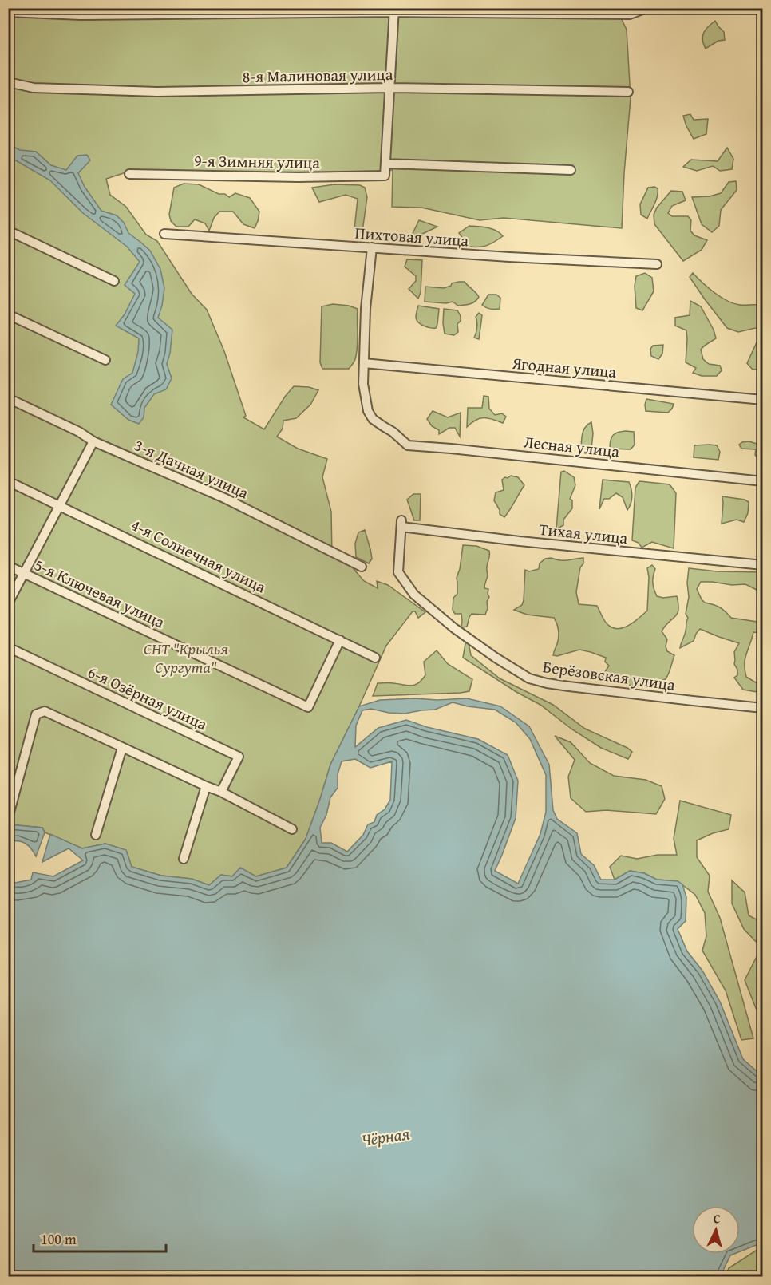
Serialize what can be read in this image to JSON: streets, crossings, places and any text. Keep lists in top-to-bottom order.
{
  "streets": {
    "street": [
      "8-я Малиновая улица",
      "9-я Зимняя улица",
      "Пихтовая улица",
      "Ягодная улица",
      "Лесная улица",
      "3-я Дачная улица",
      "Тихая улица",
      "4-я Солнечная улица",
      "5-я Ключевая улица",
      "Берёзовская улица",
      "6-я Озёрная улица"
    ]
  },
  "crossings": [
    ["Пихтовая улица", "Лесная улица"],
    ["Ягодная улица", "Лесная улица"],
    ["Тихая улица", "Берёзовская улица"],
    ["4-я Солнечная улица", "5-я Ключевая улица"]
  ],
  "water": ["Чёрная"],
  "parks": ["CНТ \"Крылья Сургута\""],
  "scale_bar": "100 m",
  "north": "top"
}
